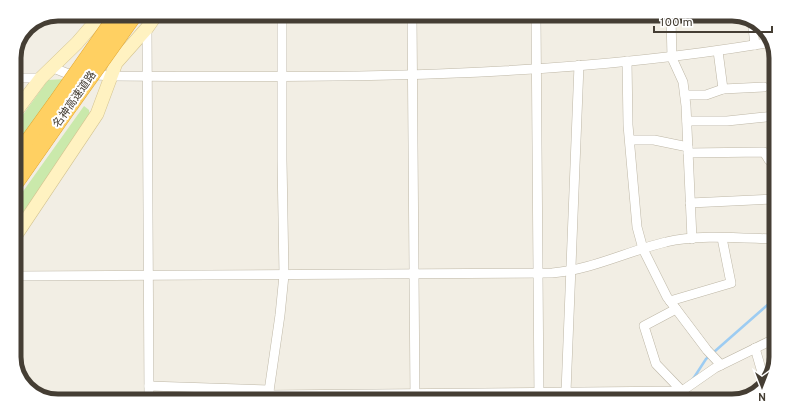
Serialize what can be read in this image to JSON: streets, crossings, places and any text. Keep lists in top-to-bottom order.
{
  "streets": {
    "highway": ["名神高速道路"]
  },
  "scale_bar": "100 m",
  "north": "bottom"
}
